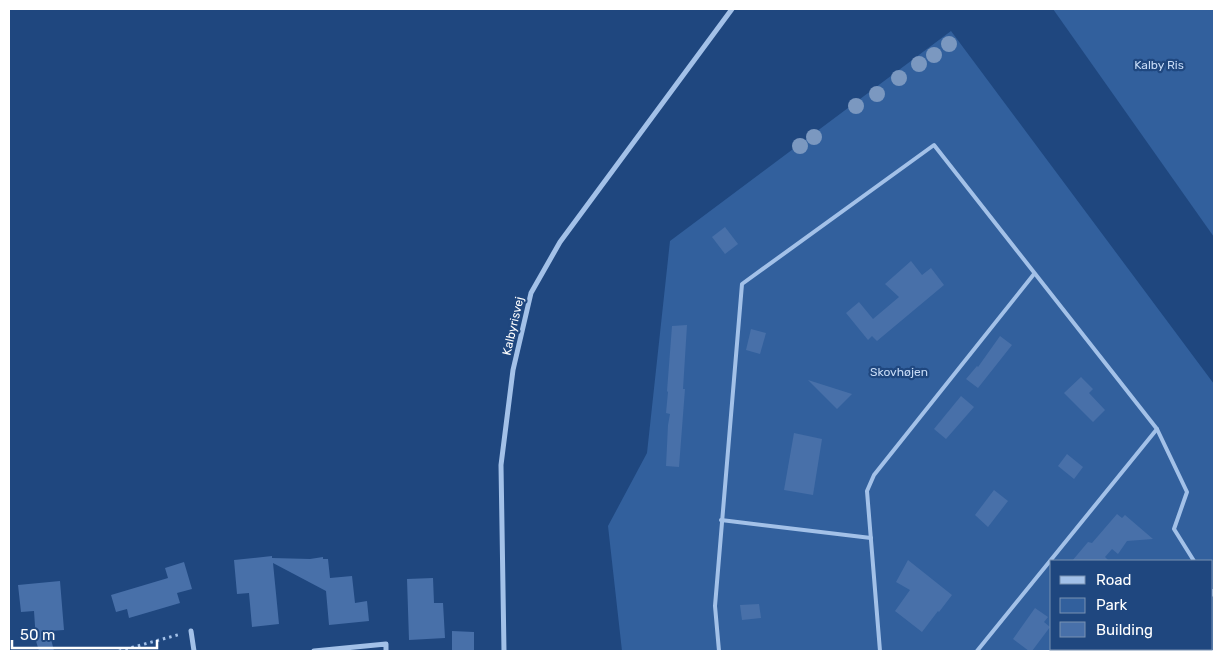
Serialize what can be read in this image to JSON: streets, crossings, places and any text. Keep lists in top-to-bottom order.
{
  "streets": {
    "street": ["Kalbyrisvej"]
  },
  "parks": ["Kalby Ris", "Skovhøjen"],
  "legend": ["Road", "Park", "Building"],
  "scale_bar": "50 m"
}
